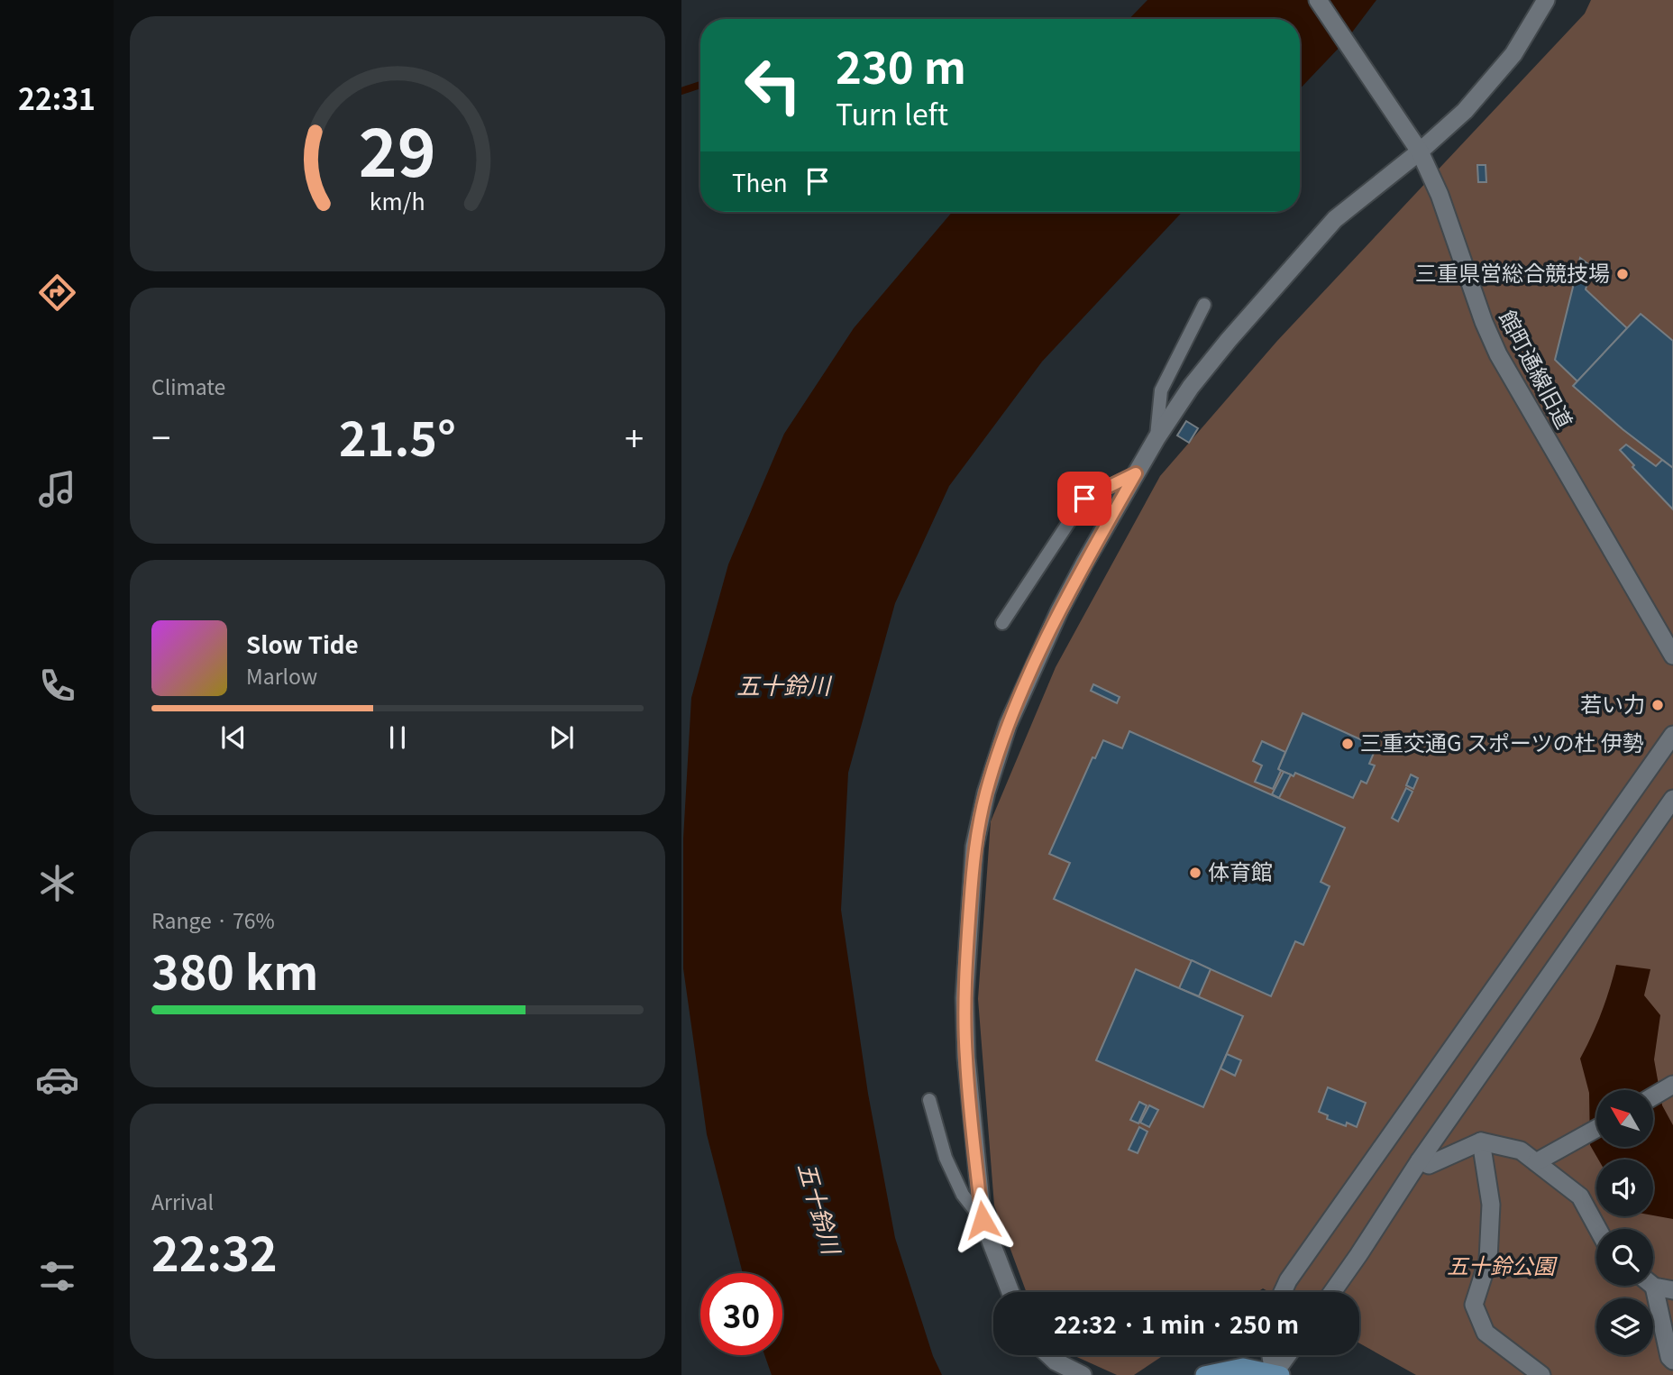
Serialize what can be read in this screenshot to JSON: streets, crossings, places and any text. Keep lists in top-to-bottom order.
{
  "streets": {
    "street": ["館町通線旧道"]
  },
  "water": ["五十鈴川"],
  "parks": ["五十鈴公園"],
  "places": [
    "三重県営総合競技場",
    "若い力",
    "三重交通G スポーツの杜 伊勢",
    "体育館"
  ],
  "north": "top left",
  "page": {
    "tabs": "22:31",
    "turn": ["230 m", "Turn left"],
    "then": "Then",
    "tile": [
      "Climate",
      ["Range · 76%", "380 km"],
      ["Arrival", "22:32"]
    ],
    "heat": ["−", "21.5°", "+"],
    "song": ["Slow Tide", "Marlow"],
    "limit": "30",
    "trip": "22:32 · 1 min · 250 m",
    "gauge": ["29", "km/h"]
  }
}
